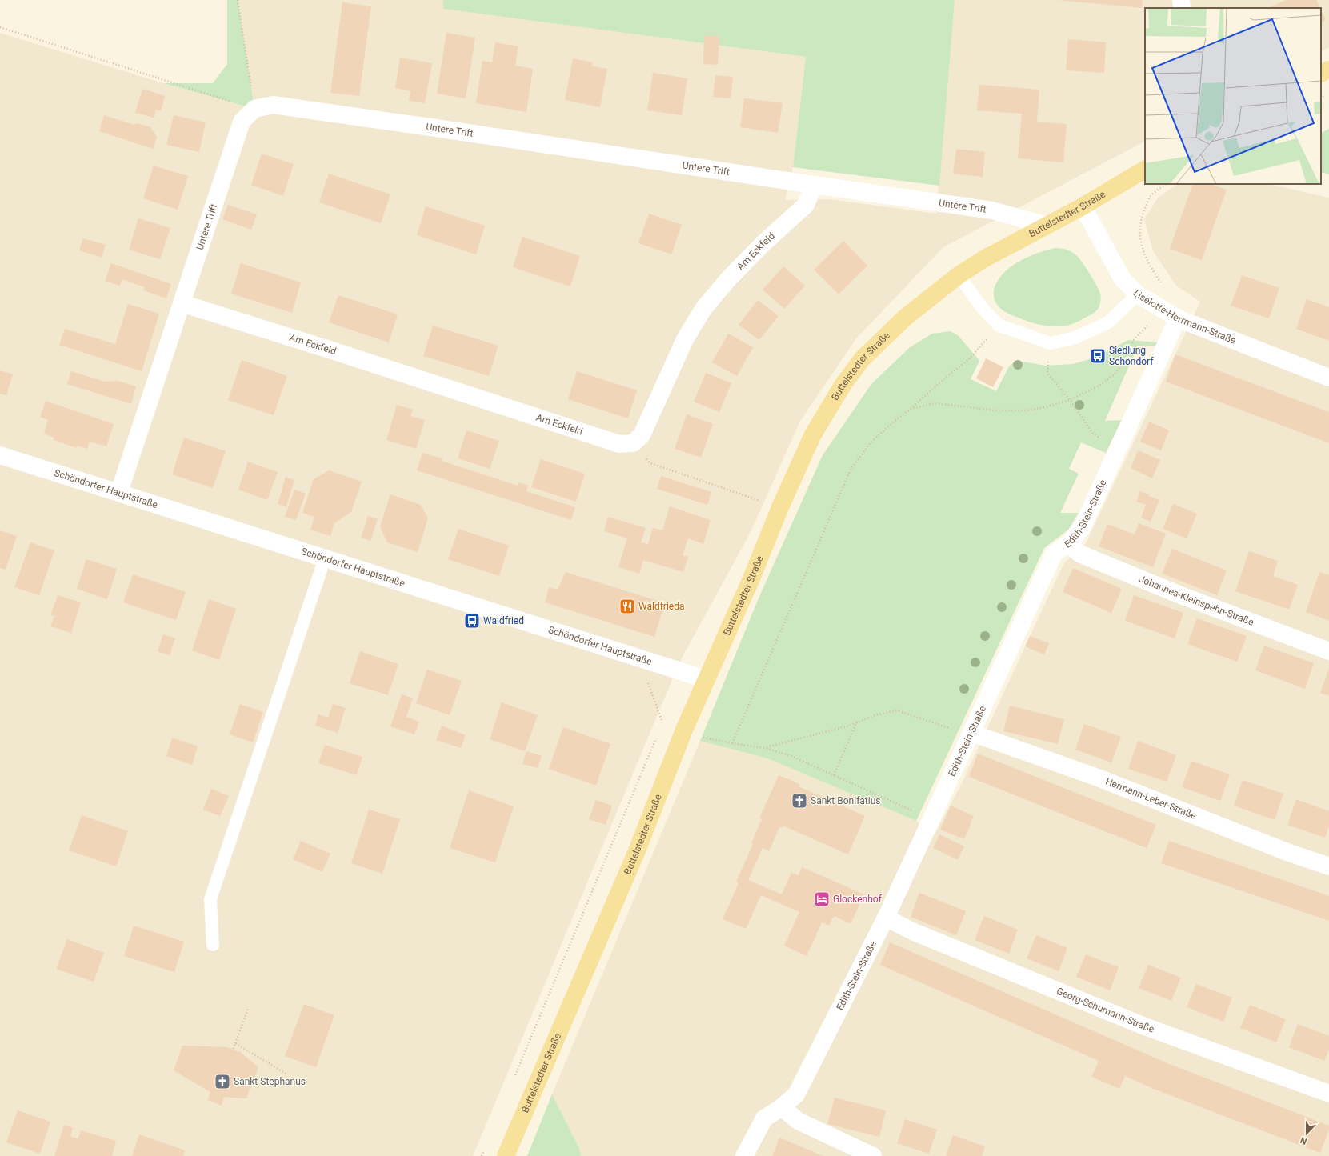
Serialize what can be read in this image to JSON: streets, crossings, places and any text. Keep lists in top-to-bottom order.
{
  "streets": {
    "main road": ["Buttelstedter Straße"],
    "street": [
      "Untere Trift",
      "Am Eckfeld",
      "Liselotte-Herrmann-Straße",
      "Schöndorfer Hauptstraße",
      "Edith-Stein-Straße",
      "Johannes-Kleinspehn-Straße",
      "Hermann-Leber-Straße",
      "Georg-Schumann-Straße"
    ]
  },
  "crossings": [
    ["Untere Trift", "Buttelstedter Straße"],
    ["Untere Trift", "Am Eckfeld"],
    ["Untere Trift", "Schöndorfer Hauptstraße"],
    ["Buttelstedter Straße", "Liselotte-Herrmann-Straße"],
    ["Buttelstedter Straße", "Schöndorfer Hauptstraße"],
    ["Liselotte-Herrmann-Straße", "Edith-Stein-Straße"],
    ["Edith-Stein-Straße", "Johannes-Kleinspehn-Straße"],
    ["Edith-Stein-Straße", "Hermann-Leber-Straße"],
    ["Edith-Stein-Straße", "Georg-Schumann-Straße"]
  ],
  "places": {
    "bus stop": ["Siedlung Schöndorf", "Waldfried"],
    "restaurant": ["Waldfrieda"],
    "church": ["Sankt Bonifatius", "Sankt Stephanus"],
    "hotel": ["Glockenhof"]
  },
  "north": "bottom"
}
